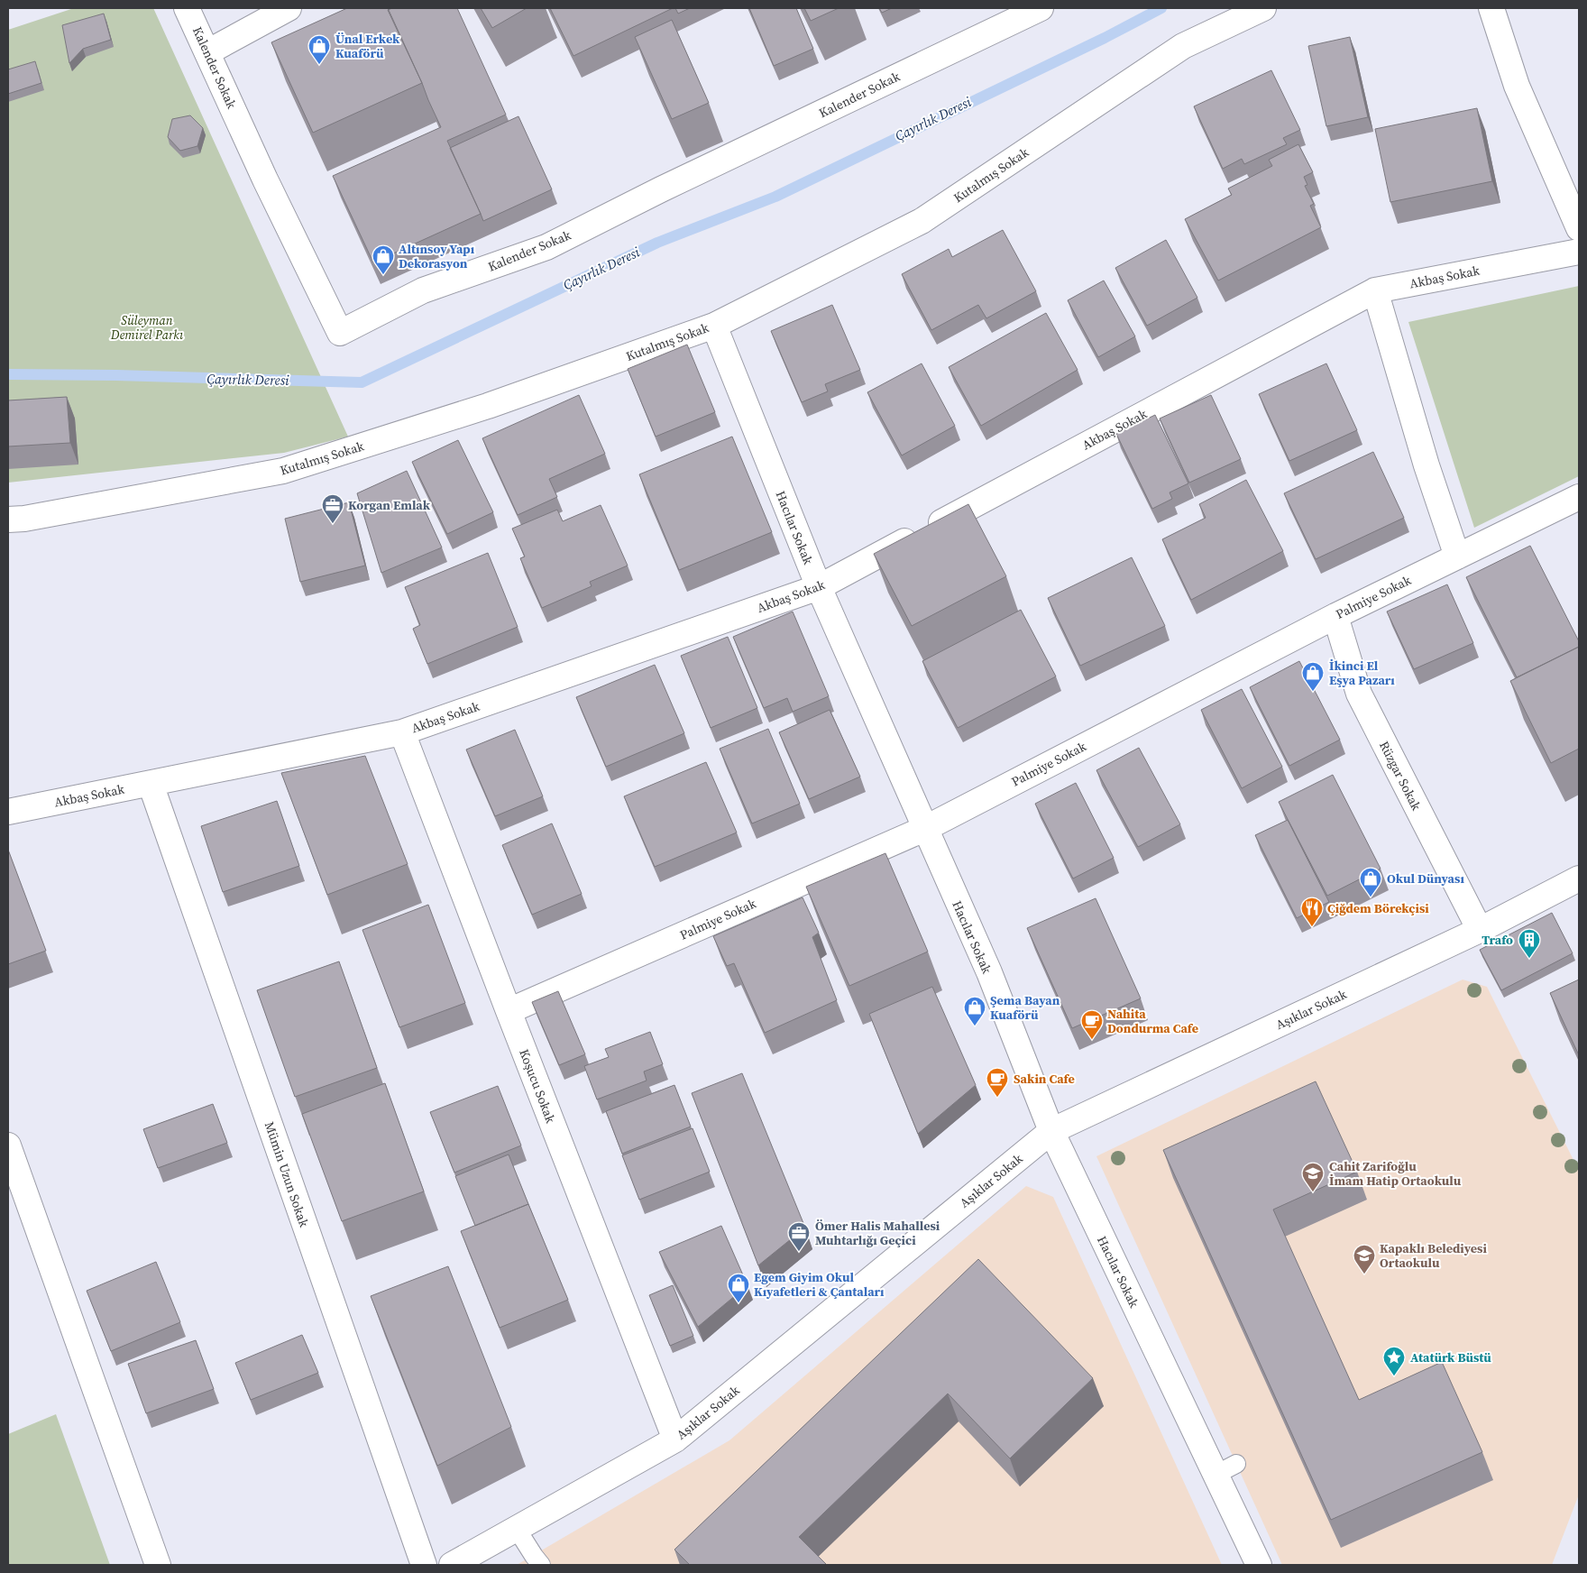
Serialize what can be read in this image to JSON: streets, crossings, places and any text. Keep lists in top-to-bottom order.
{
  "streets": {
    "street": [
      "Kalender Sokak",
      "Kutalmış Sokak",
      "Akbaş Sokak",
      "Hacılar Sokak",
      "Palmiye Sokak",
      "Rüzgar Sokak",
      "Aşıklar Sokak",
      "Koşucu Sokak",
      "Mümin Uzun Sokak"
    ]
  },
  "crossings": [
    ["Kutalmış Sokak", "Hacılar Sokak"],
    ["Akbaş Sokak", "Hacılar Sokak"],
    ["Akbaş Sokak", "Koşucu Sokak"],
    ["Akbaş Sokak", "Mümin Uzun Sokak"],
    ["Hacılar Sokak", "Palmiye Sokak"],
    ["Hacılar Sokak", "Aşıklar Sokak"],
    ["Palmiye Sokak", "Rüzgar Sokak"],
    ["Palmiye Sokak", "Koşucu Sokak"],
    ["Rüzgar Sokak", "Aşıklar Sokak"],
    ["Aşıklar Sokak", "Koşucu Sokak"]
  ],
  "water": ["Çayırlık Deresi"],
  "parks": ["Süleyman Demirel Parkı"],
  "places": {
    "shop": [
      "Ünal Erkek Kuaförü",
      "Altınsoy Yapı Dekorasyon",
      "İkinci El Eşya Pazarı",
      "Okul Dünyası",
      "Şema Bayan Kuaförü",
      "Egem Giyim Okul Kıyafetleri & Çantaları"
    ],
    "office": ["Korgan Emlak", "Ömer Halis Mahallesi Muhtarlığı Geçici"],
    "restaurant": ["Çiğdem Börekçisi"],
    "building": ["Trafo"],
    "cafe": ["Nahita Dondurma Cafe", "Sakin Cafe"],
    "school or university": ["Cahit Zarifoğlu İmam Hatip Ortaokulu", "Kapaklı Belediyesi Ortaokulu"],
    "place": ["Atatürk Büstü"]
  }
}
